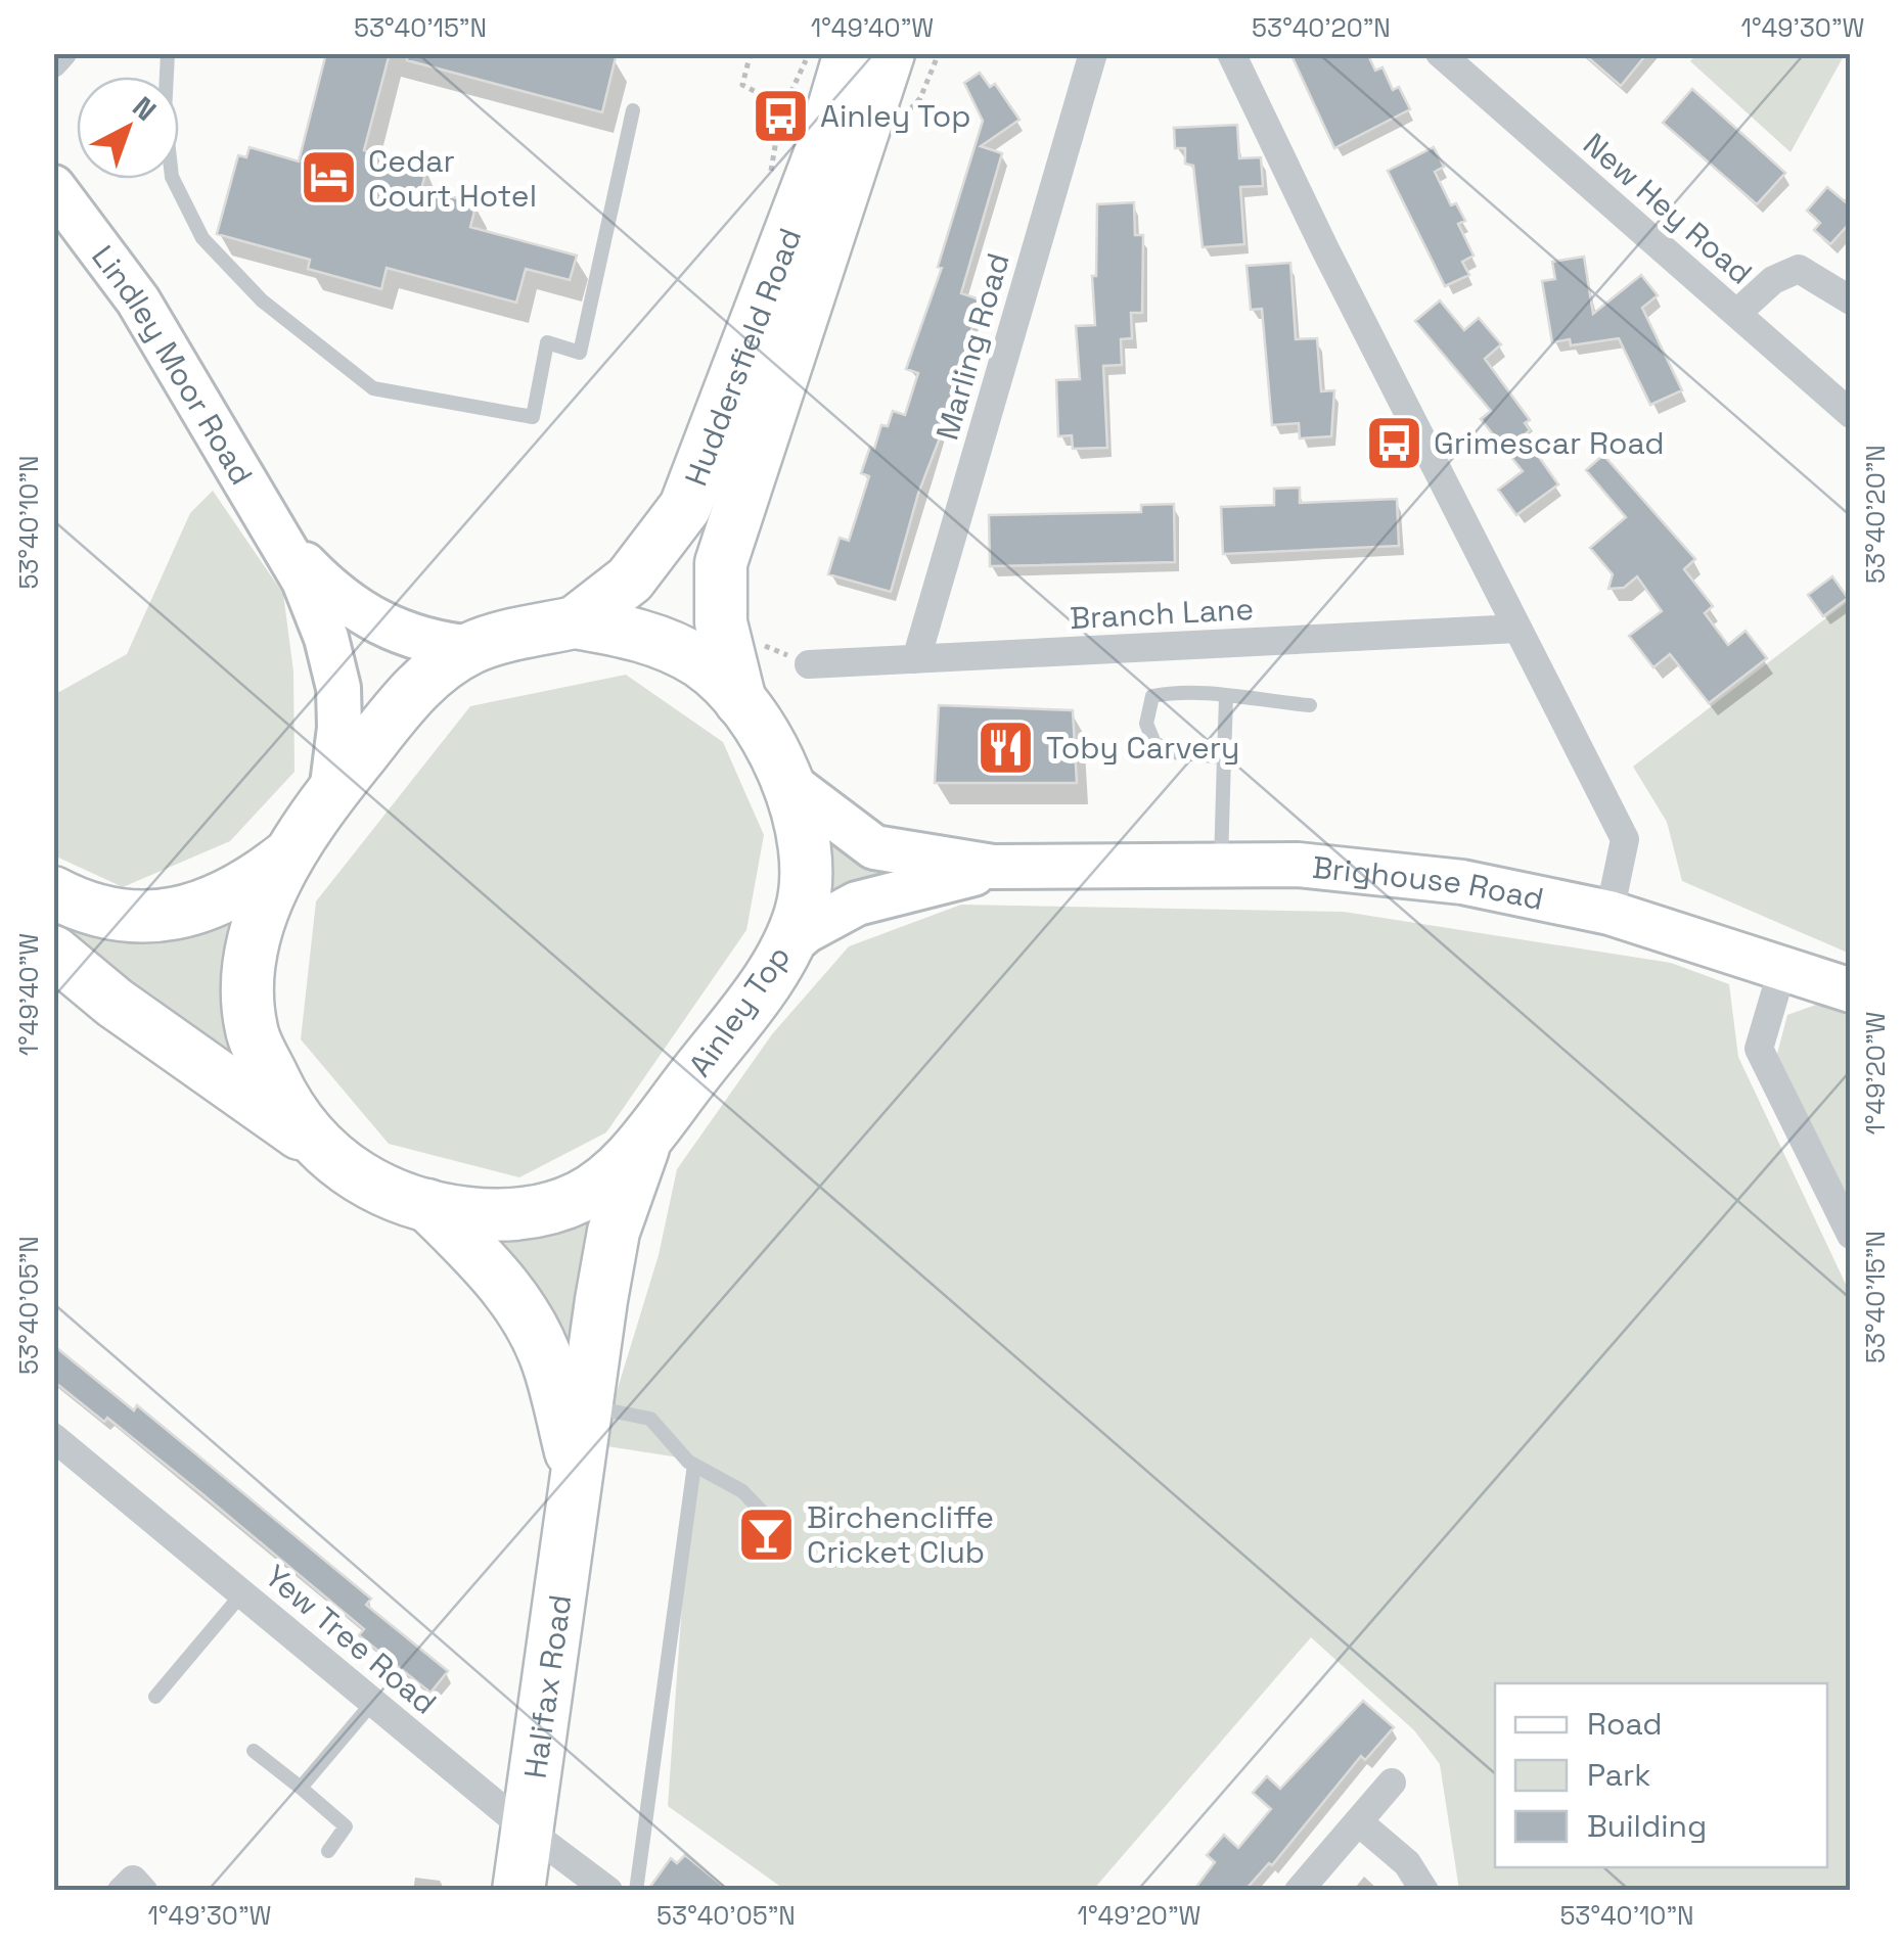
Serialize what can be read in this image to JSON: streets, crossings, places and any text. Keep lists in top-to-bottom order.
{
  "streets": {
    "highway": ["Huddersfield Road", "Ainley Top", "Halifax Road"],
    "main road": ["Lindley Moor Road", "Brighouse Road"],
    "street": [
      "New Hey Road",
      "Marling Road",
      "Branch Lane",
      "Yew Tree Road"
    ]
  },
  "crossings": [
    ["Marling Road", "Branch Lane"],
    ["Huddersfield Road", "Ainley Top"],
    ["Lindley Moor Road", "Ainley Top"],
    ["Ainley Top", "Halifax Road"],
    ["Yew Tree Road", "Halifax Road"]
  ],
  "places": {
    "bus stop": ["Ainley Top", "Grimescar Road"],
    "hotel": ["Cedar Court Hotel"],
    "restaurant": ["Toby Carvery"],
    "bar": ["Birchencliffe Cricket Club"]
  },
  "legend": ["Road", "Park", "Building"],
  "north": "top right",
  "coordinates": [
    "53°40'15\"N",
    "1°49'40\"W",
    "53°40'20\"N",
    "1°49'30\"W",
    "53°40'10\"N",
    "1°49'20\"W",
    "53°40'05\"N"
  ]
}
